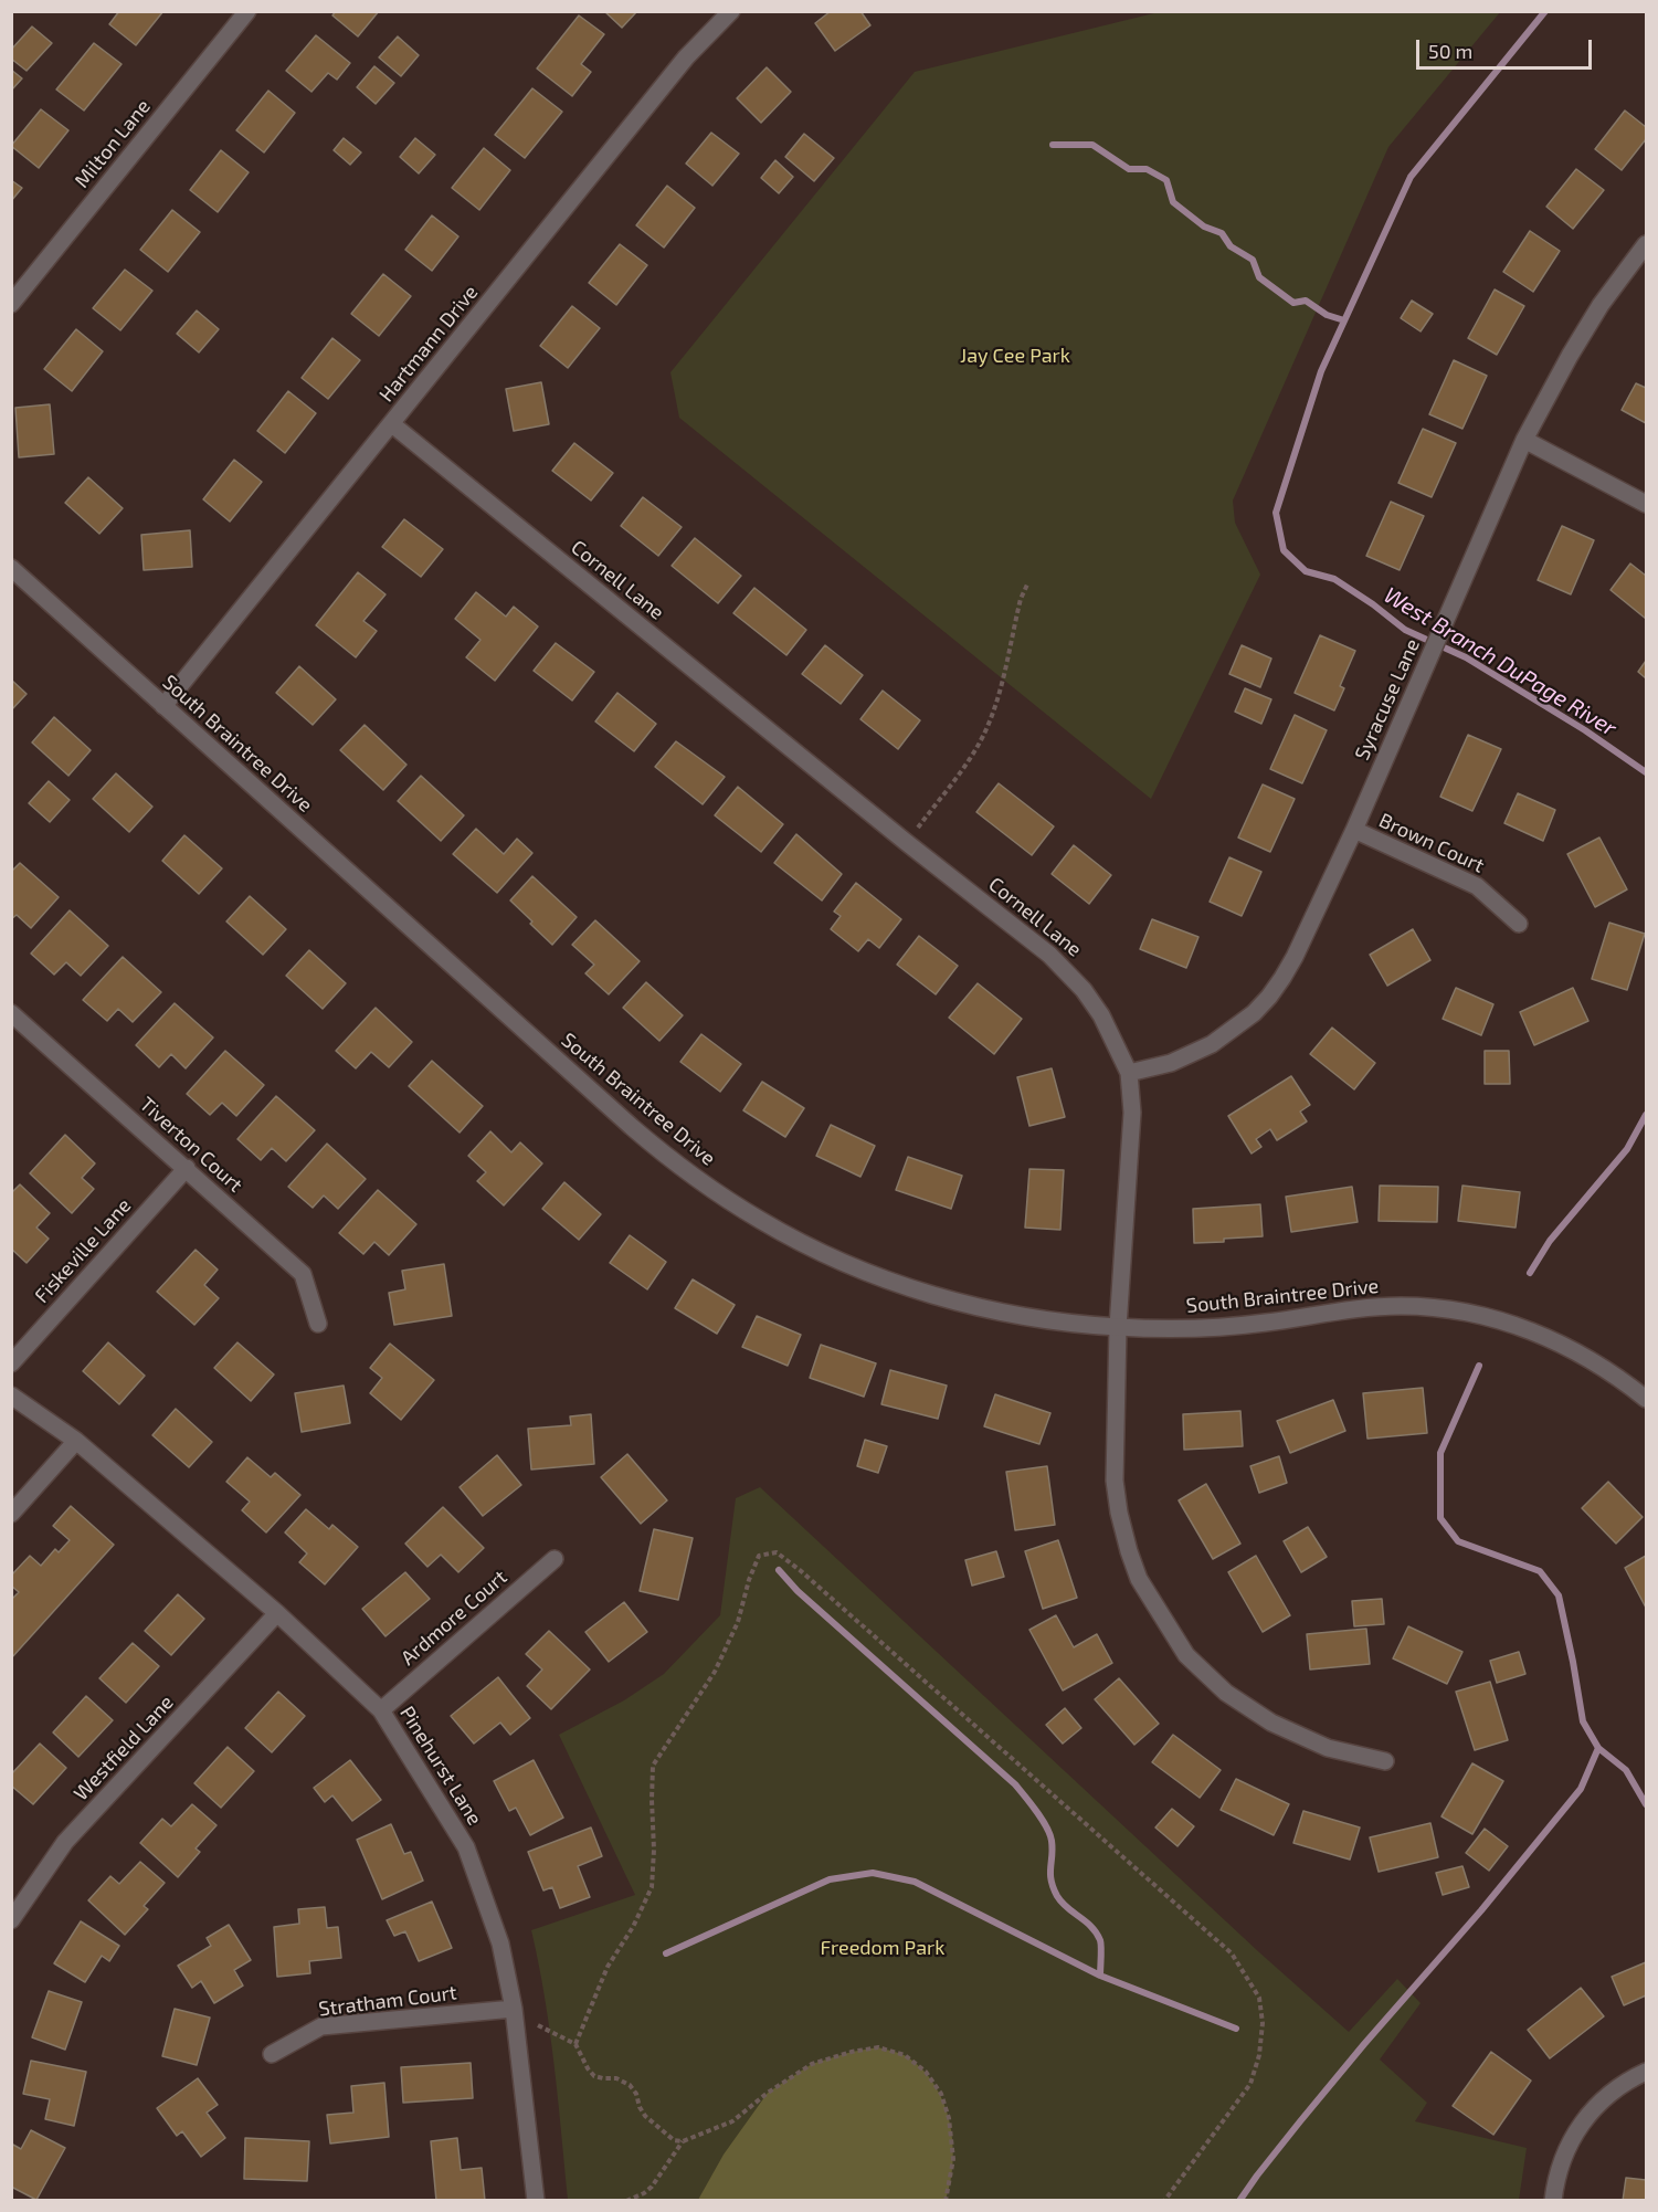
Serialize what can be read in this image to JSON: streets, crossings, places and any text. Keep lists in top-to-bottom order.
{
  "streets": {
    "street": [
      "Milton Lane",
      "Hartmann Drive",
      "Cornell Lane",
      "Syracuse Lane",
      "South Braintree Drive",
      "Brown Court",
      "Tiverton Court",
      "Fiskeville Lane",
      "Ardmore Court",
      "Westfield Lane",
      "Pinehurst Lane",
      "Stratham Court"
    ]
  },
  "crossings": [
    ["Hartmann Drive", "Cornell Lane"],
    ["Hartmann Drive", "South Braintree Drive"],
    ["Cornell Lane", "Syracuse Lane"],
    ["Cornell Lane", "South Braintree Drive"],
    ["Syracuse Lane", "Brown Court"],
    ["Tiverton Court", "Fiskeville Lane"],
    ["Ardmore Court", "Pinehurst Lane"],
    ["Westfield Lane", "Pinehurst Lane"],
    ["Pinehurst Lane", "Stratham Court"]
  ],
  "water": ["West Branch DuPage River"],
  "parks": ["Jay Cee Park", "Freedom Park"],
  "scale_bar": "50 m"
}
